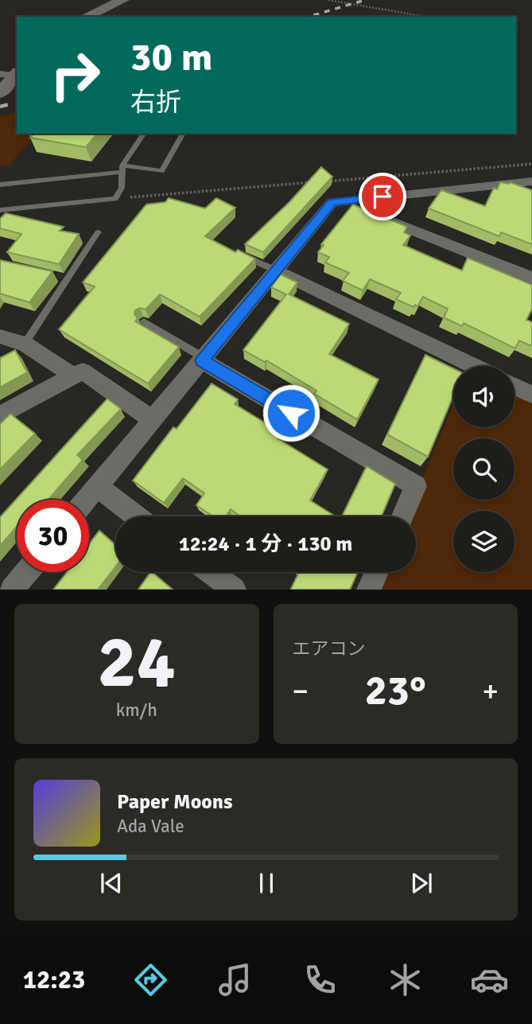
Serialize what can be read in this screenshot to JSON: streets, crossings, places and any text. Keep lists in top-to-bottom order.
{
  "page": {
    "turn": ["30 m", "右折"],
    "limit": "30",
    "trip": "12:24 · 1 分 · 130 m",
    "tile": [
      ["24", "km/h"],
      "エアコン"
    ],
    "heat": ["−", "23°", "+"],
    "song": ["Paper Moons", "Ada Vale"],
    "tabs": "12:23"
  }
}
